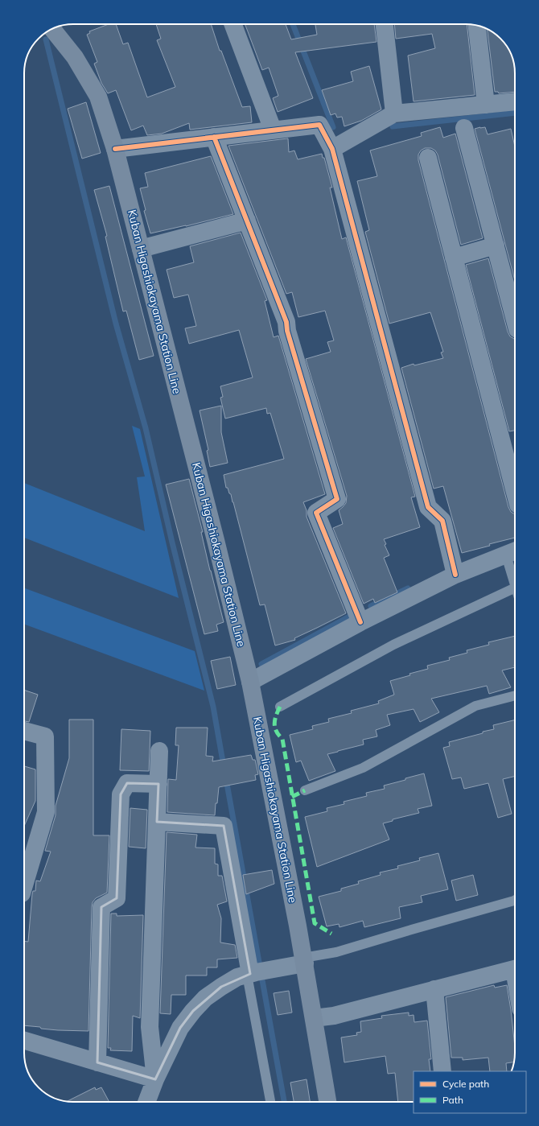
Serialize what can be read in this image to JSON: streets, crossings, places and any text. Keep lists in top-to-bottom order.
{
  "streets": {
    "main road": ["Kuban Higashiokayama Station Line"]
  },
  "legend": ["Cycle path", "Path"]
}
